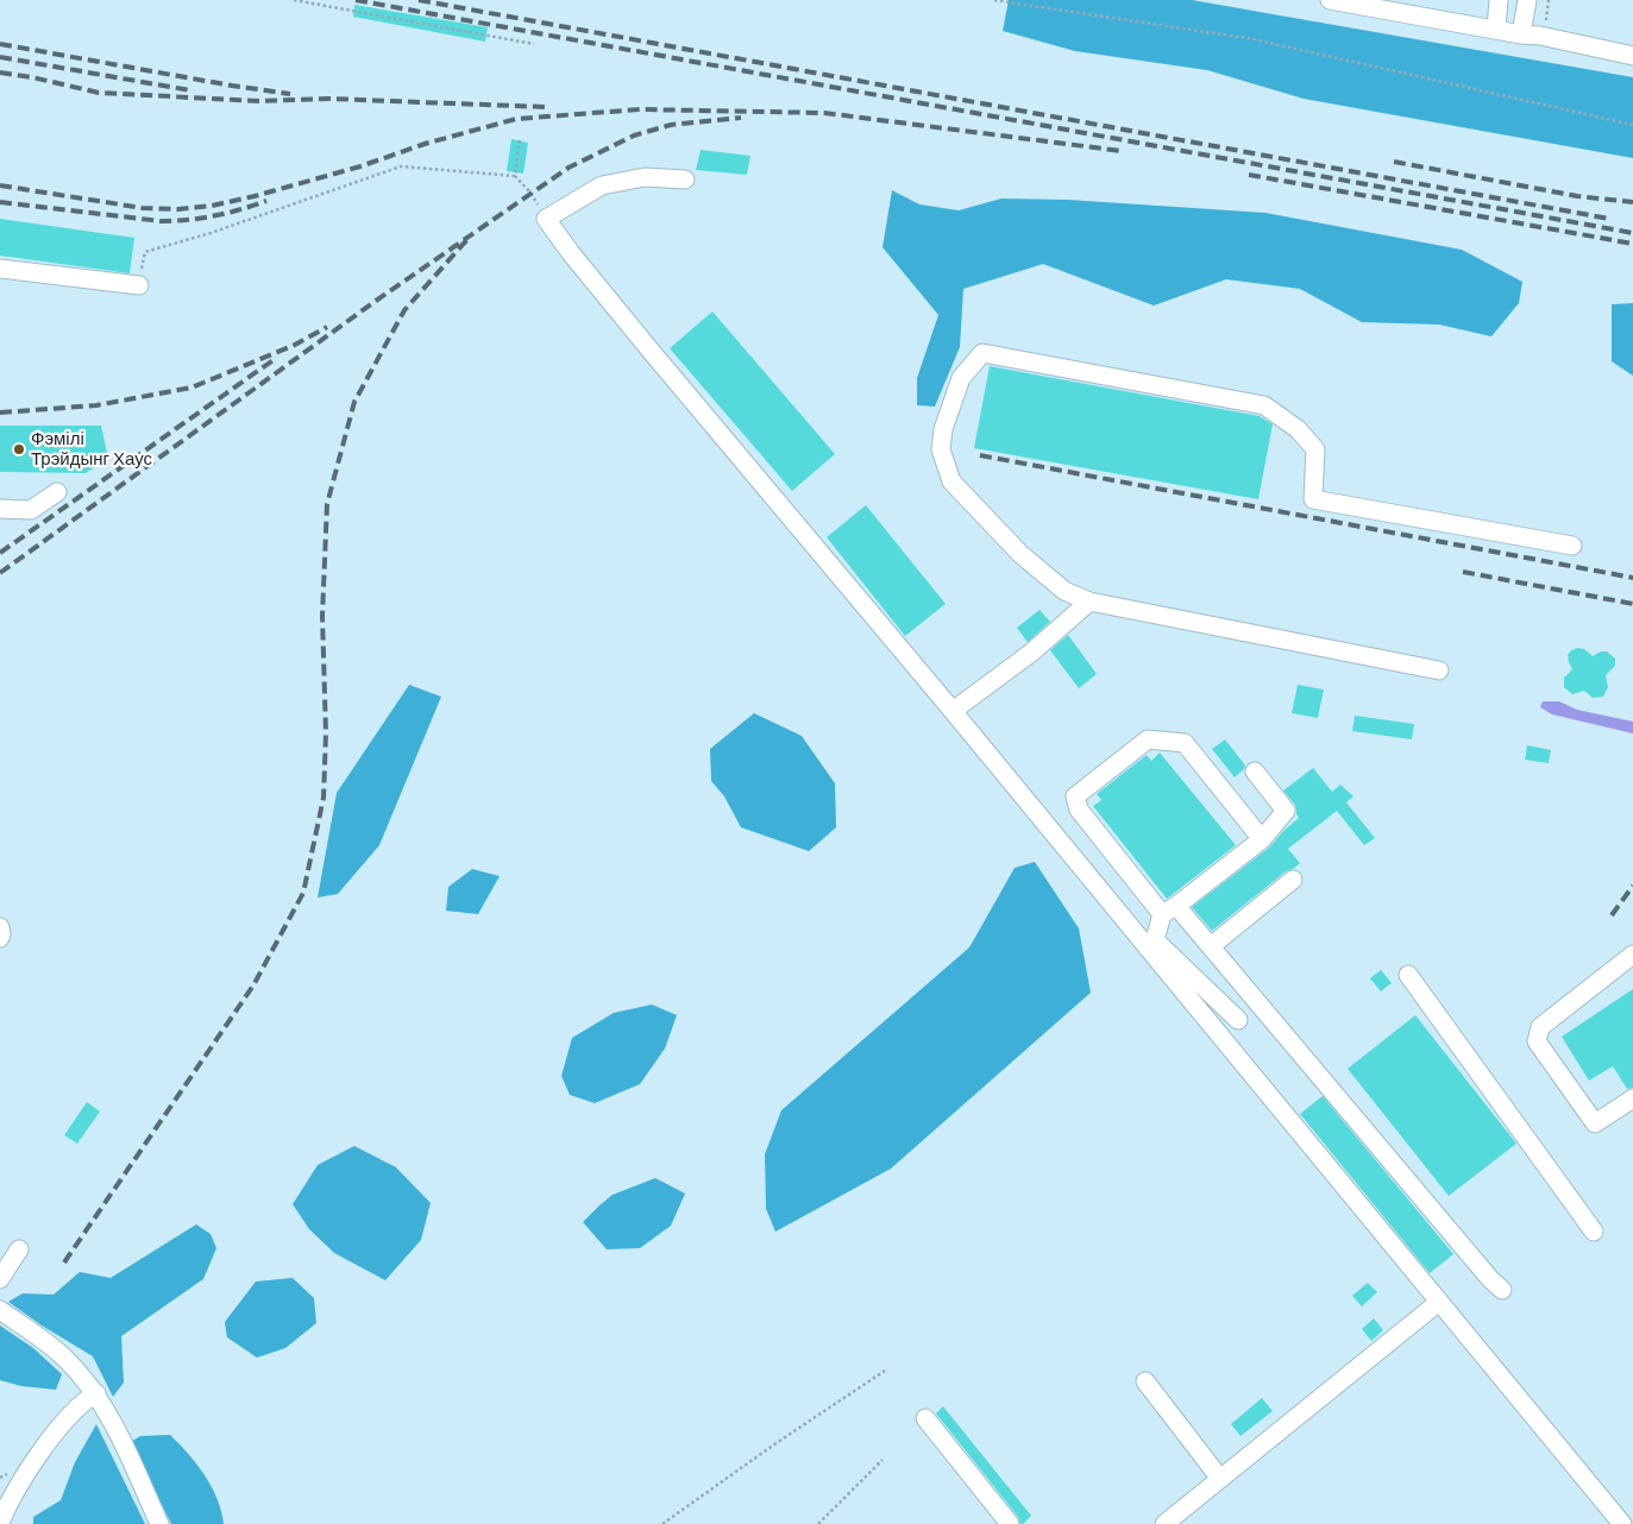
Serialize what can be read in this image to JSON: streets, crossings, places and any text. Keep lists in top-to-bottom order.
{
  "places": ["Фэмілі Трэйдынг Хаус"]
}
